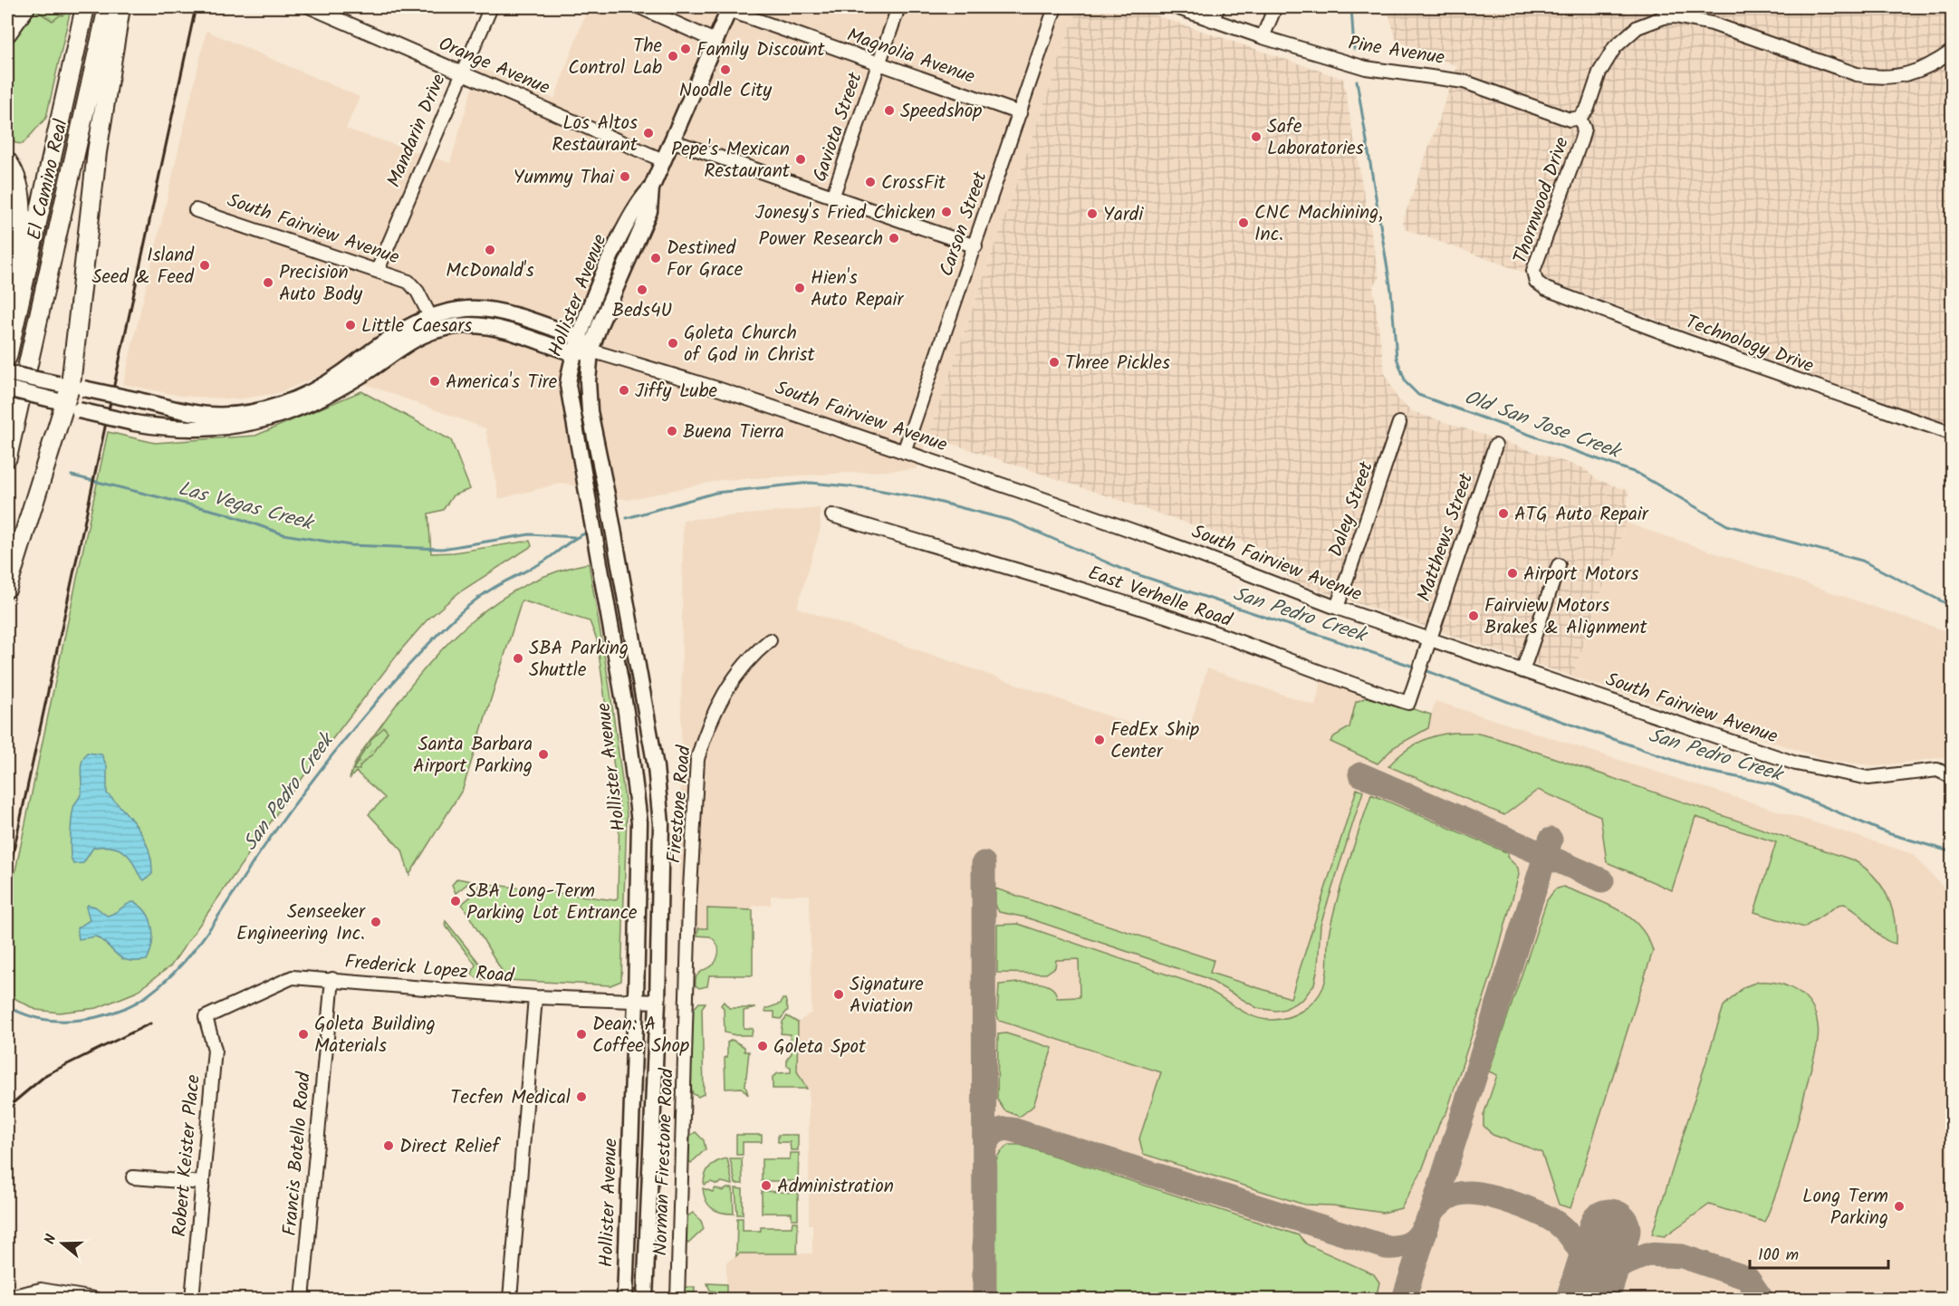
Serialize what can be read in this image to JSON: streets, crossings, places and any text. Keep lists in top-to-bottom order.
{
  "streets": {
    "highway": ["El Camino Real"],
    "main road": ["South Fairview Avenue", "Hollister Avenue"],
    "street": [
      "Pine Avenue",
      "Magnolia Avenue",
      "Orange Avenue",
      "Gaviota Street",
      "Mandarin Drive",
      "Thornwood Drive",
      "Carson Street",
      "Technology Drive",
      "Daley Street",
      "Matthews Street",
      "East Verhelle Road",
      "Firestone Road",
      "Frederick Lopez Road",
      "Francis Botello Road",
      "Robert Keister Place",
      "Norman Firestone Road"
    ]
  },
  "crossings": [
    ["Pine Avenue", "Thornwood Drive"],
    ["Magnolia Avenue", "Gaviota Street"],
    ["Magnolia Avenue", "Carson Street"],
    ["Magnolia Avenue", "Hollister Avenue"],
    ["Orange Avenue", "Mandarin Drive"],
    ["Orange Avenue", "Hollister Avenue"],
    ["Mandarin Drive", "South Fairview Avenue"],
    ["Thornwood Drive", "Technology Drive"],
    ["Carson Street", "South Fairview Avenue"],
    ["South Fairview Avenue", "Hollister Avenue"],
    ["South Fairview Avenue", "Daley Street"],
    ["South Fairview Avenue", "Matthews Street"],
    ["South Fairview Avenue", "East Verhelle Road"],
    ["Hollister Avenue", "Frederick Lopez Road"],
    ["Matthews Street", "East Verhelle Road"],
    ["Firestone Road", "Norman Firestone Road"],
    ["Frederick Lopez Road", "Francis Botello Road"],
    ["Frederick Lopez Road", "Robert Keister Place"]
  ],
  "water": ["Old San Jose Creek", "Las Vegas Creek", "San Pedro Creek"],
  "places": [
    "Family Discount",
    "The Control Lab",
    "Noodle City",
    "Speedshop",
    "Los Altos Restaurant",
    "Safe Laboratories",
    "Pepe's Mexican Restaurant",
    "Yummy Thai",
    "CrossFit",
    "Jonesy's Fried Chicken",
    "Yardi",
    "CNC Machining, Inc.",
    "Power Research",
    "McDonald's",
    "Destined For Grace",
    "Island Seed & Feed",
    "Precision Auto Body",
    "Hien's Auto Repair",
    "Beds4U",
    "Little Caesars",
    "Goleta Church of God in Christ",
    "Three Pickles",
    "America's Tire",
    "Jiffy Lube",
    "Buena Tierra",
    "ATG Auto Repair",
    "Airport Motors",
    "Fairview Motors Brakes & Alignment",
    "SBA Parking Shuttle",
    "FedEx Ship Center",
    "Santa Barbara Airport Parking",
    "SBA Long-Term Parking Lot Entrance",
    "Senseeker Engineering Inc.",
    "Signature Aviation",
    "Goleta Building Materials",
    "Dean: A Coffee Shop",
    "Goleta Spot",
    "Tecfen Medical",
    "Direct Relief",
    "Administration",
    "Long Term Parking"
  ],
  "scale_bar": "100 m",
  "north": "left"
}
